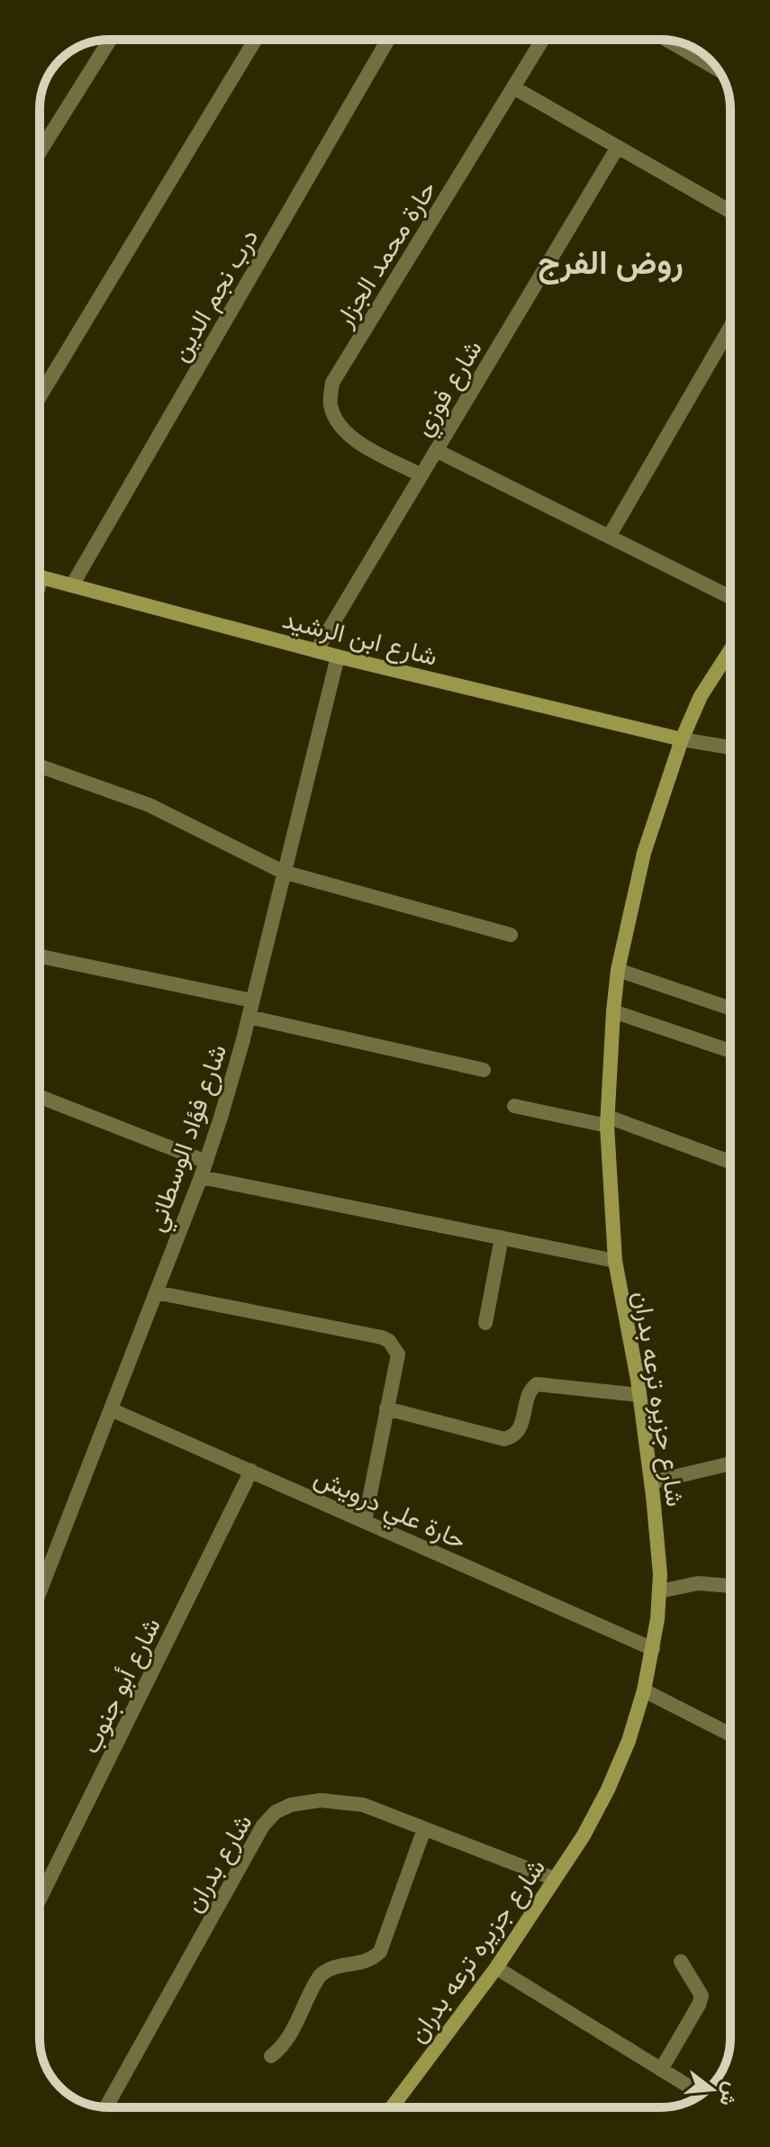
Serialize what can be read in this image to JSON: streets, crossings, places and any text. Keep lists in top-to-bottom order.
{
  "streets": {
    "street": [
      "حارة محمد الجزار",
      "درب نجم الدين",
      "شارع فوزي",
      "شارع ابن الرشيد",
      "شارع فؤاد الوسطاني",
      "شارع جزيره ترعه بدران",
      "حارة علي درويش",
      "شارع أبو جنوب",
      "شارع بدران"
    ]
  },
  "crossings": [
    ["حارة محمد الجزار", "شارع فوزي"],
    ["درب نجم الدين", "شارع ابن الرشيد"],
    ["شارع فوزي", "شارع ابن الرشيد"],
    ["شارع ابن الرشيد", "شارع فؤاد الوسطاني"],
    ["شارع ابن الرشيد", "شارع جزيره ترعه بدران"],
    ["شارع فؤاد الوسطاني", "حارة علي درويش"],
    ["شارع جزيره ترعه بدران", "حارة علي درويش"],
    ["شارع جزيره ترعه بدران", "شارع بدران"],
    ["حارة علي درويش", "شارع أبو جنوب"]
  ],
  "districts": ["روض الفرج"],
  "north": "right"
}
